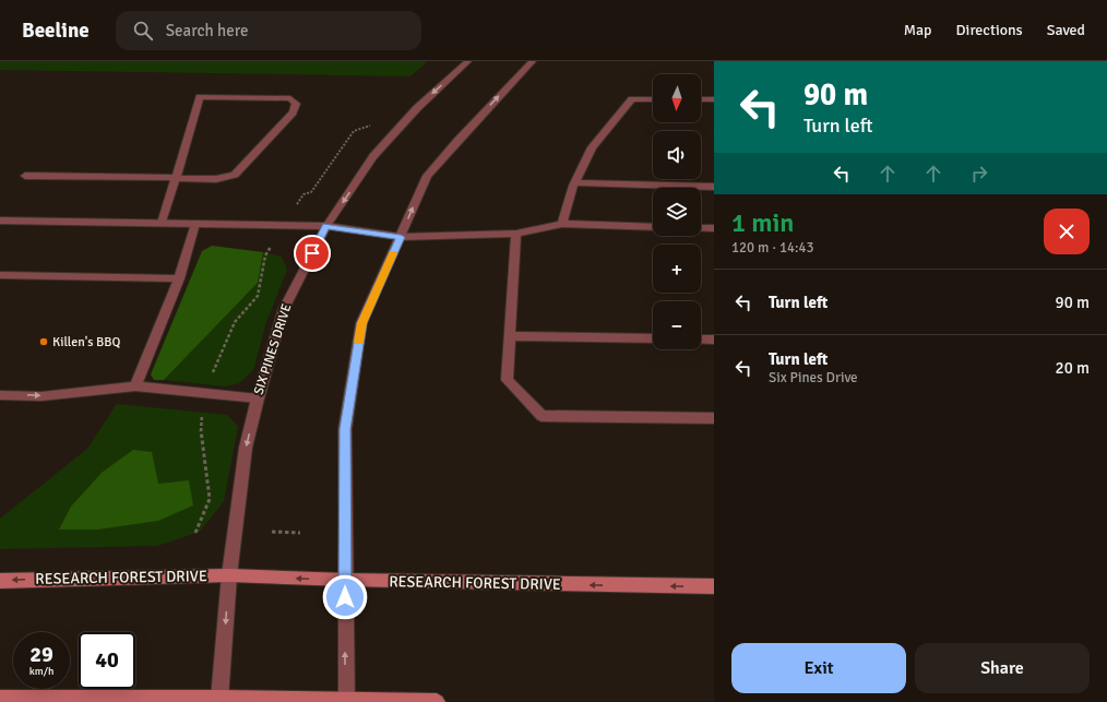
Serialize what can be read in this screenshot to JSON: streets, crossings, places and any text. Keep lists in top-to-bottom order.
{
  "streets": {
    "main road": ["RESEARCH FOREST DRIVE"],
    "street": ["SIX PINES DRIVE"]
  },
  "crossings": [
    ["SIX PINES DRIVE", "RESEARCH FOREST DRIVE"]
  ],
  "one_way": ["RESEARCH FOREST DRIVE"],
  "places": ["Killen's BBQ"],
  "north": "bottom",
  "page": {
    "header": "Beeline",
    "search": "Search here",
    "nav": ["Map", "Directions", "Saved"],
    "turn": ["90 m", "Turn left"],
    "map_buttons": ["+", "−"],
    "heading": ["1 min", "120 m · 14:43"],
    "list": [
      {
        "name": "Turn left",
        "value": "90 m"
      },
      {
        "name": "Turn left",
        "note": "Six Pines Drive",
        "value": "20 m"
      }
    ],
    "speed": "29 km/h",
    "limit": "40",
    "buttons": ["Exit", "Share"]
  }
}
